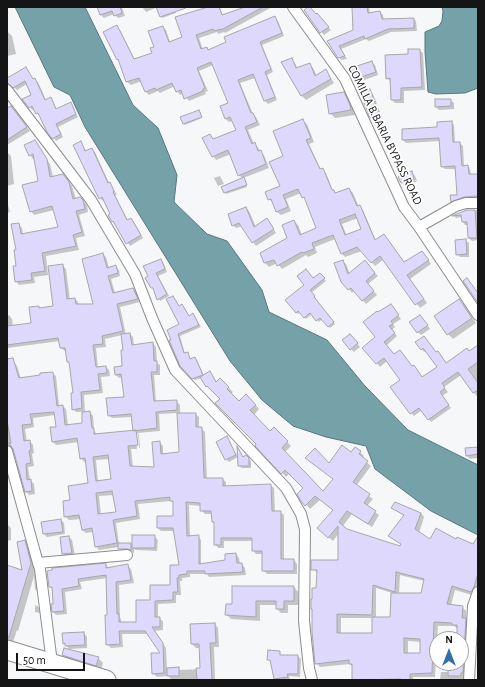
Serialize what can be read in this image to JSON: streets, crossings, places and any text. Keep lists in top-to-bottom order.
{
  "streets": {
    "street": ["COMILLA B.BARIA BYPASS ROAD"]
  },
  "scale_bar": "50 m",
  "north": "top"
}
